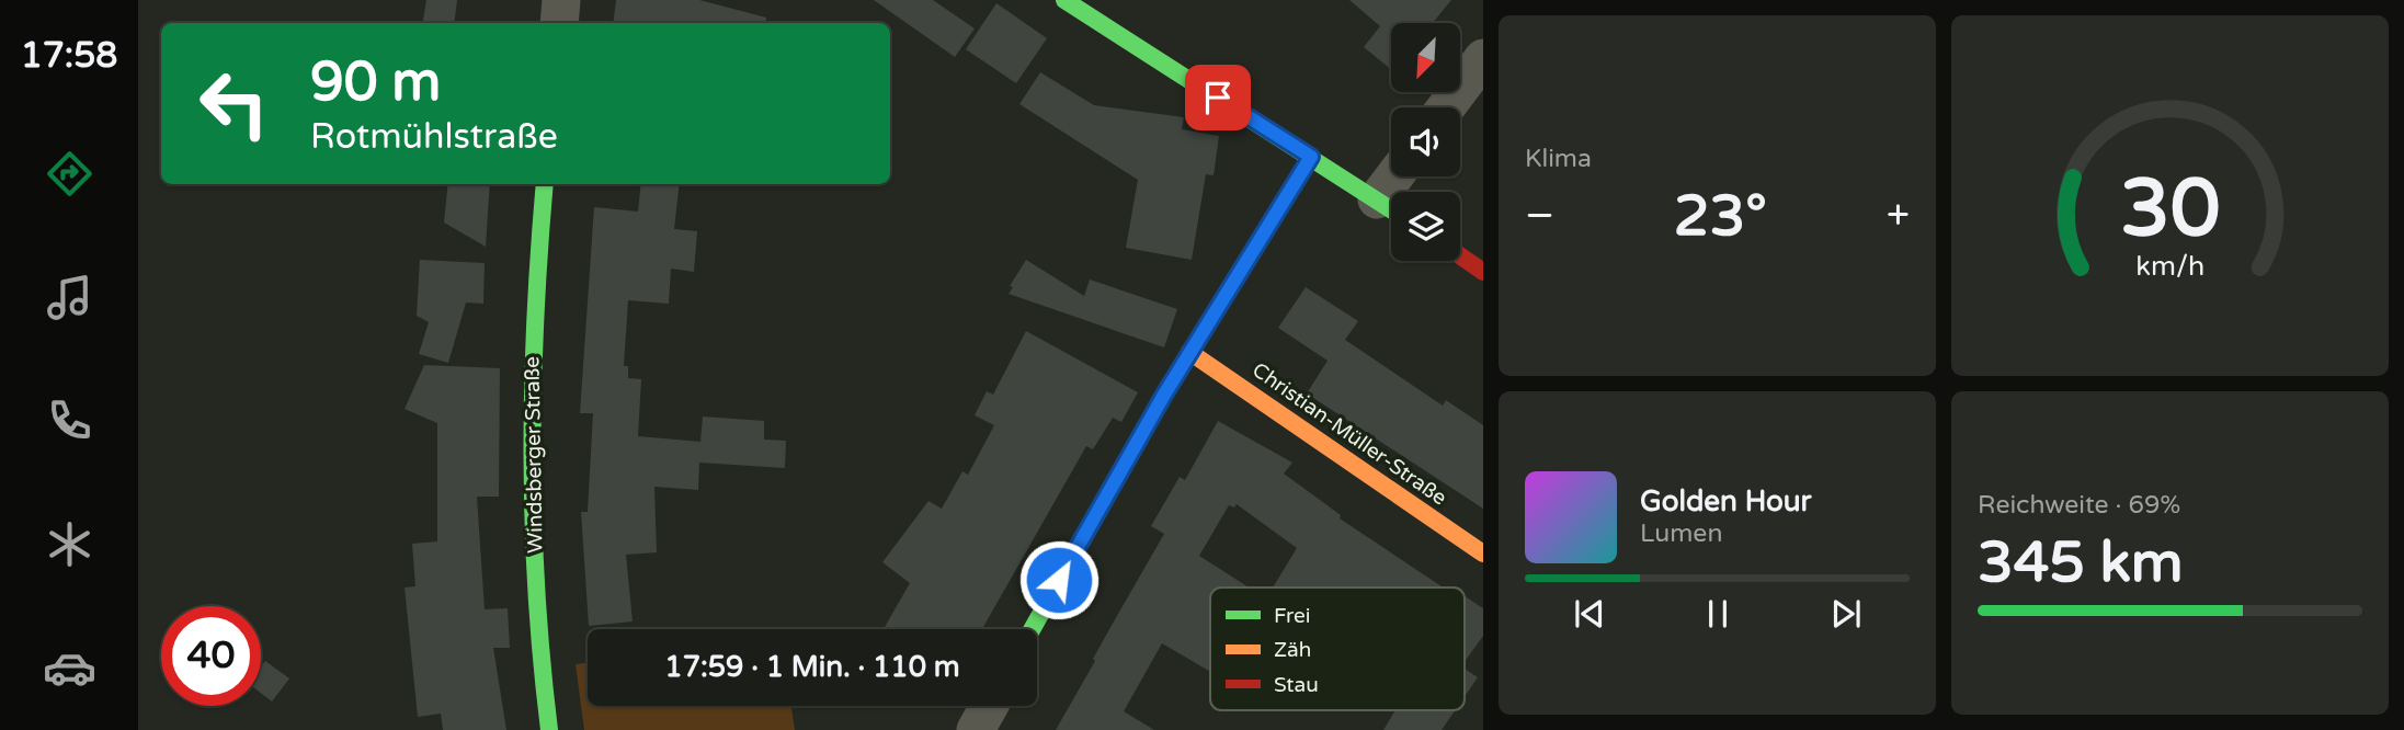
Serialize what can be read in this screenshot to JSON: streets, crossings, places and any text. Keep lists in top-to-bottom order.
{
  "streets": {
    "street": ["Christian-Müller-Straße", "Windsberger Straße"]
  },
  "legend": ["Frei", "Zäh", "Stau"],
  "north": "bottom left",
  "page": {
    "tabs": "17:58",
    "tile": [
      "Klima",
      ["Reichweite · 69%", "345 km"]
    ],
    "turn": ["90 m", "Rotmühlstraße"],
    "heat": ["−", "23°", "+"],
    "song": ["Golden Hour", "Lumen"],
    "limit": "40",
    "trip": "17:59 · 1 Min. · 110 m",
    "gauge": ["30", "km/h"]
  }
}
